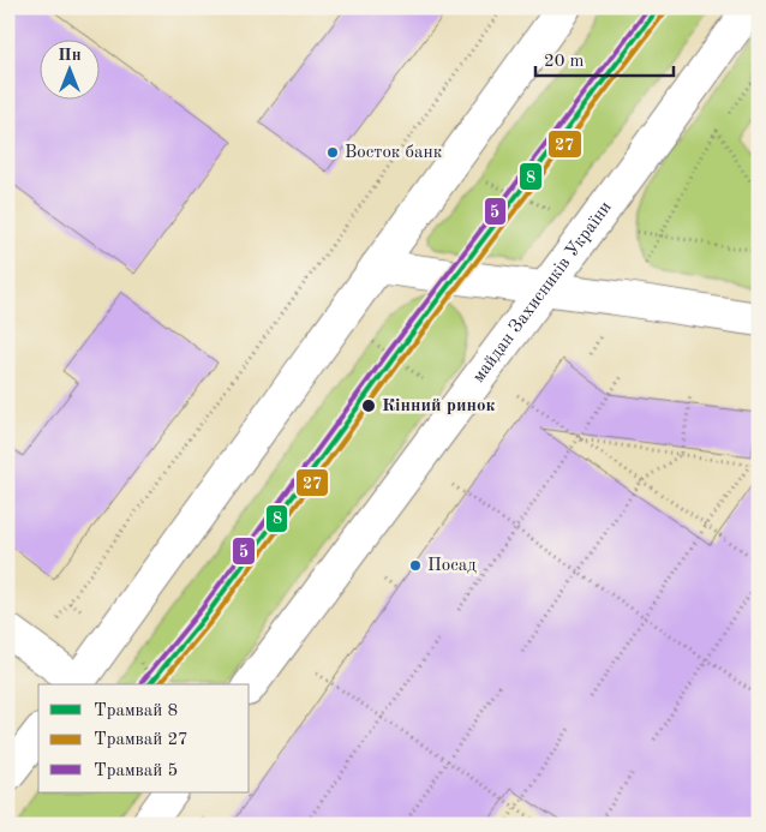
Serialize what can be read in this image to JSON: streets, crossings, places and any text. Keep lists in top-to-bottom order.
{
  "streets": {
    "main road": ["майдан Захисників України"]
  },
  "places": ["Восток банк", "Кінний ринок", "Посад"],
  "lines": ["tram line 8", "tram line 5", "tram line 27"],
  "legend": ["Трамвай 8", "Трамвай 27", "Трамвай 5"],
  "scale_bar": "20 m",
  "north": "top"
}
